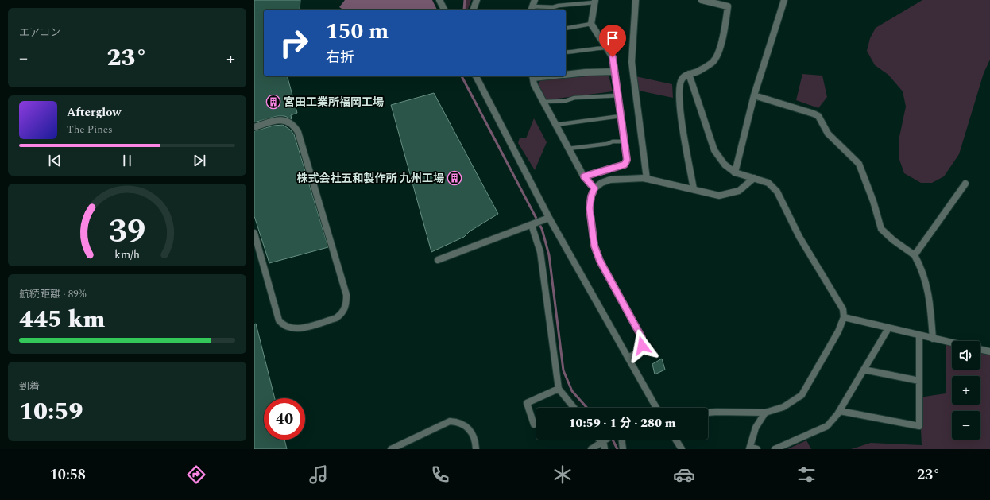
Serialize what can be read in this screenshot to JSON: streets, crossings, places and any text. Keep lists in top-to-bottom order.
{
  "places": {
    "building": ["宮田工業所福岡工場", "株式会社五和製作所 九州工場"]
  },
  "page": {
    "tile": [
      "エアコン",
      ["航続距離 · 89%", "445 km"],
      ["到着", "10:59"]
    ],
    "turn": ["150 m", "右折"],
    "heat": ["−", "23°", "+"],
    "song": ["Afterglow", "The Pines"],
    "map_buttons": ["+", "−"],
    "limit": "40",
    "trip": "10:59 · 1 分 · 280 m",
    "tabs": ["10:58", "23°"],
    "gauge": ["39", "km/h"]
  }
}
